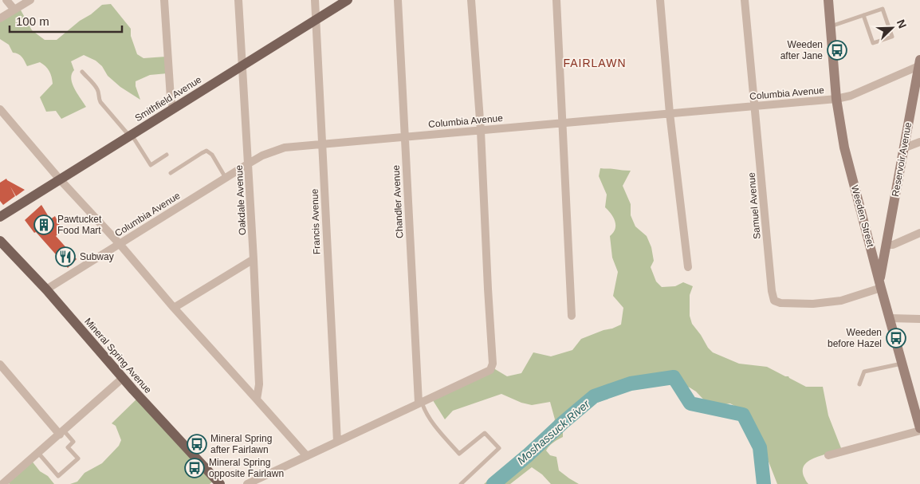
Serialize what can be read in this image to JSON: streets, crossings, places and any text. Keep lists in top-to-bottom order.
{
  "streets": {
    "main road": [
      "Smithfield Avenue",
      "Reservoir Avenue",
      "Weeden Street",
      "Mineral Spring Avenue"
    ],
    "street": [
      "Columbia Avenue",
      "Oakdale Avenue",
      "Chandler Avenue",
      "Samuel Avenue",
      "Francis Avenue"
    ]
  },
  "crossings": [
    ["Columbia Avenue", "Reservoir Avenue"],
    ["Columbia Avenue", "Oakdale Avenue"],
    ["Columbia Avenue", "Chandler Avenue"],
    ["Columbia Avenue", "Samuel Avenue"],
    ["Columbia Avenue", "Weeden Street"],
    ["Columbia Avenue", "Francis Avenue"],
    ["Columbia Avenue", "Mineral Spring Avenue"],
    ["Smithfield Avenue", "Oakdale Avenue"],
    ["Smithfield Avenue", "Francis Avenue"],
    ["Reservoir Avenue", "Samuel Avenue"],
    ["Reservoir Avenue", "Weeden Street"],
    ["Samuel Avenue", "Weeden Street"]
  ],
  "districts": ["FAIRLAWN"],
  "water": ["Moshassuck River"],
  "places": {
    "bus stop": [
      "Weeden after Jane",
      "Weeden before Hazel",
      "Mineral Spring after Fairlawn",
      "Mineral Spring opposite Fairlawn"
    ],
    "building": ["Pawtucket Food Mart"],
    "restaurant": ["Subway"]
  },
  "scale_bar": "100 m",
  "north": "top right"
}
